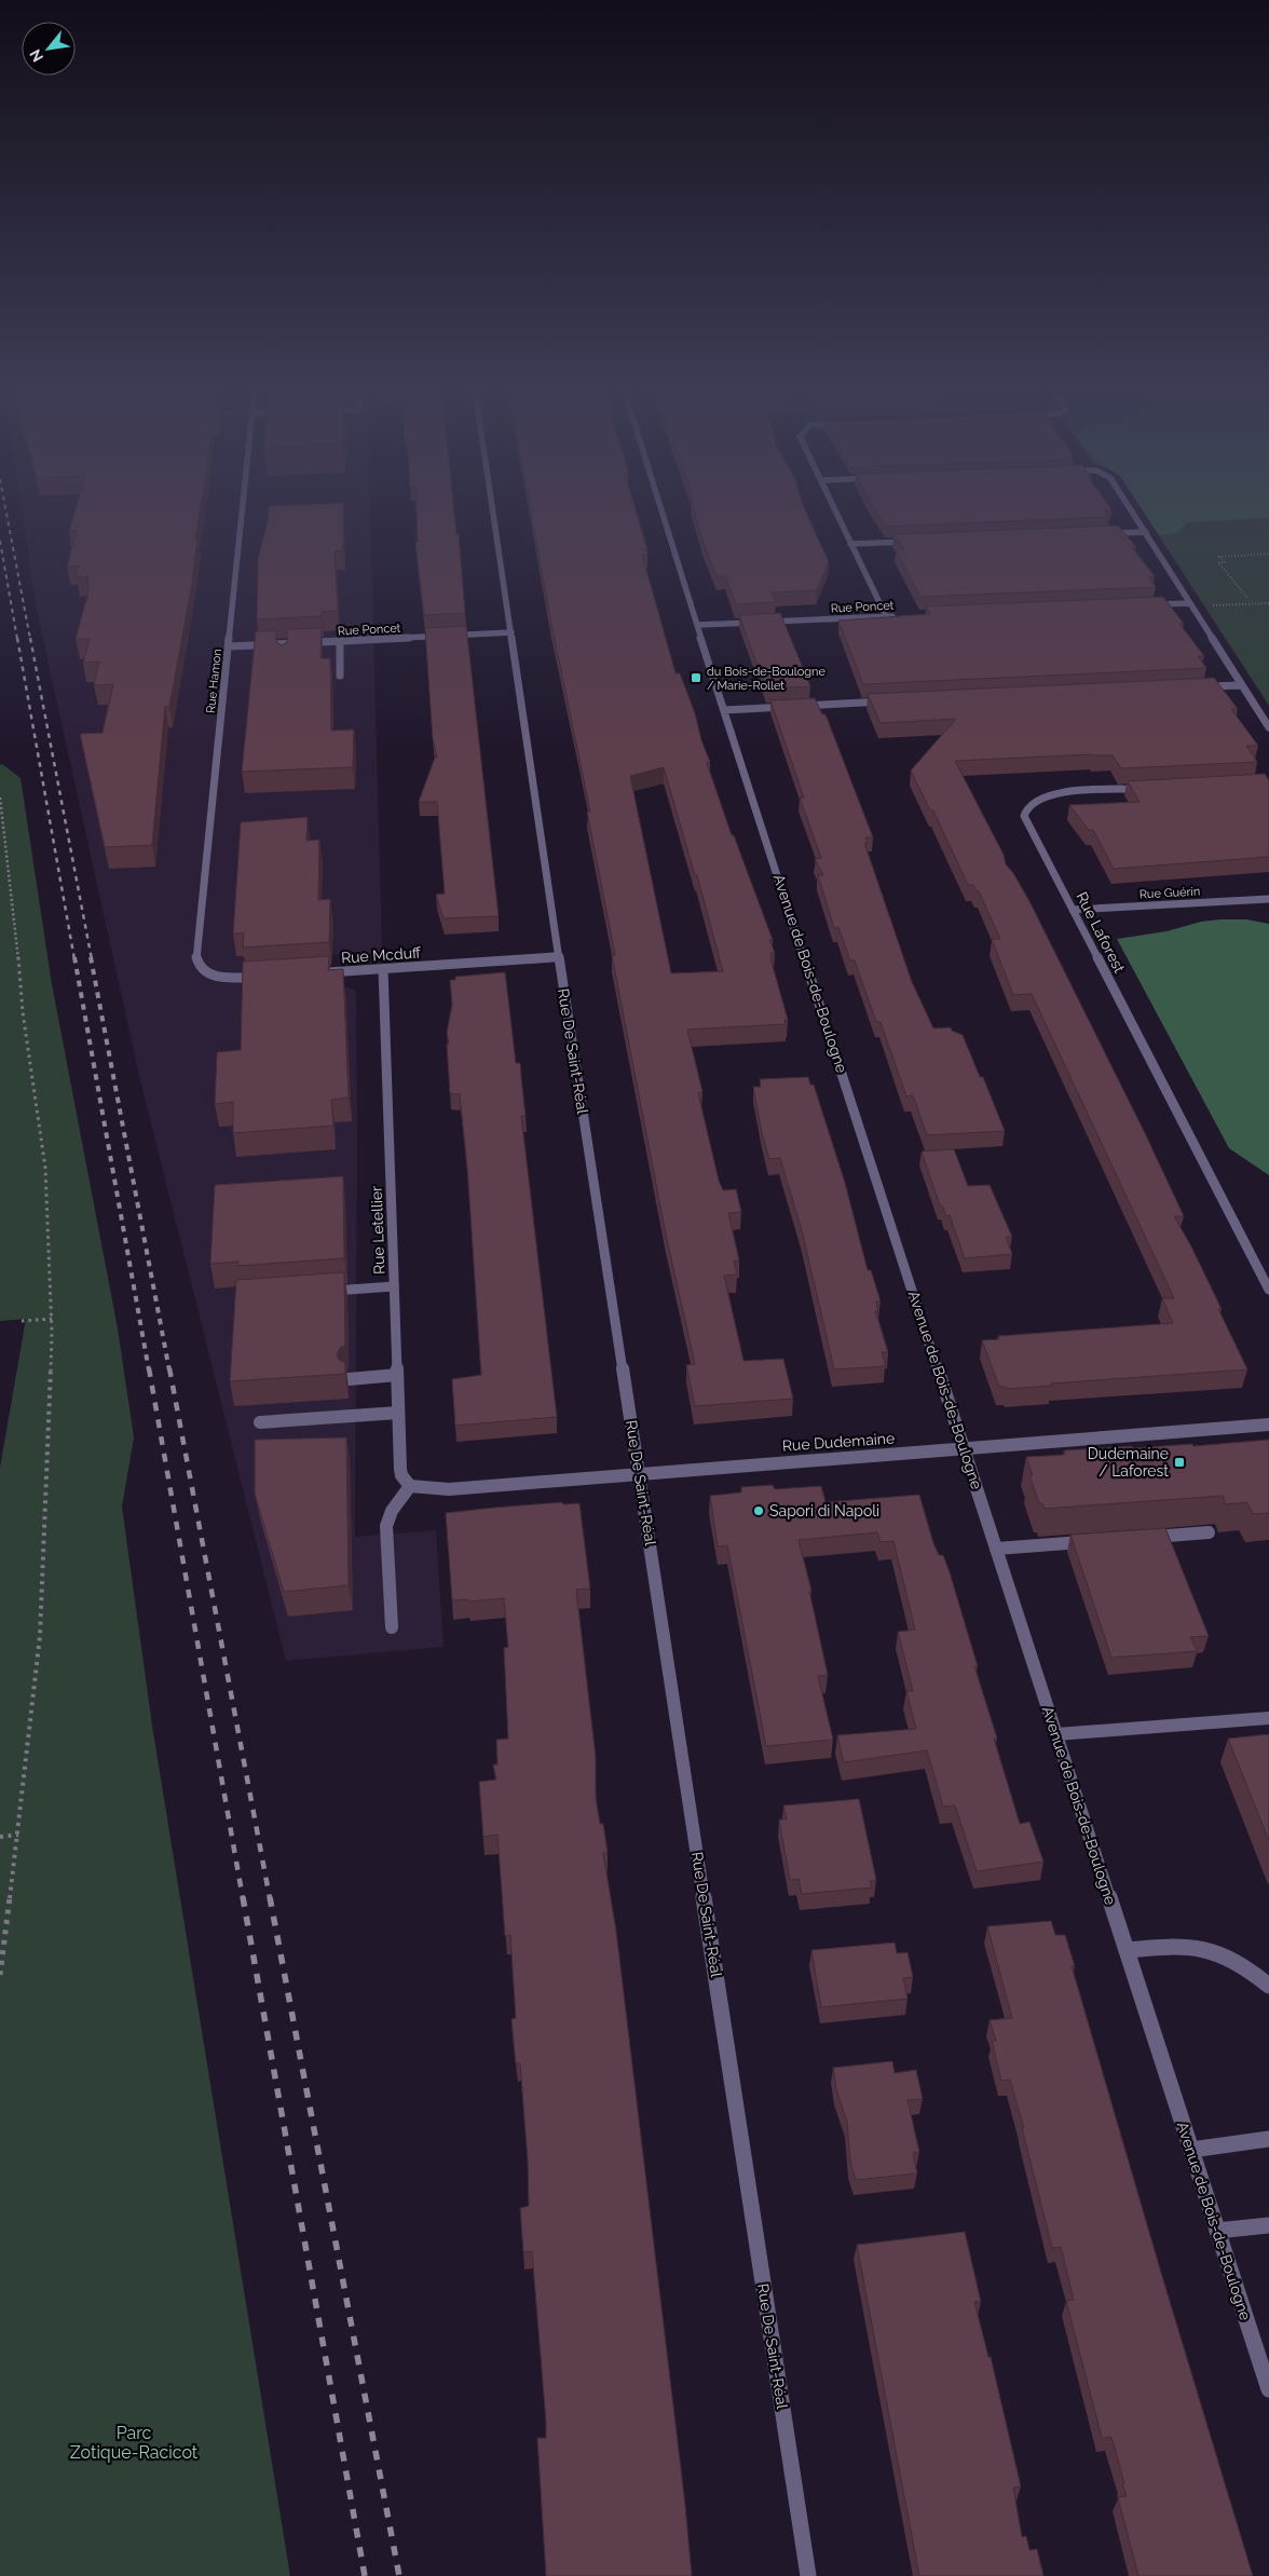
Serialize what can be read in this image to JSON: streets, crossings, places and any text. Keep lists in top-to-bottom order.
{
  "streets": {
    "street": [
      "Rue Poncet",
      "Rue Hamon",
      "Rue Guérin",
      "Rue Laforest",
      "Rue Mcduff",
      "Avenue de Bois-de-Boulogne",
      "Rue De Saint-Réal",
      "Rue Letellier",
      "Rue Dudemaine"
    ]
  },
  "crossings": [
    ["Rue Poncet", "Rue Hamon"],
    ["Rue Poncet", "Rue De Saint-Réal"],
    ["Rue Guérin", "Rue Laforest"],
    ["Rue Mcduff", "Rue De Saint-Réal"],
    ["Rue Mcduff", "Rue Letellier"],
    ["Avenue de Bois-de-Boulogne", "Rue Dudemaine"],
    ["Rue De Saint-Réal", "Rue Dudemaine"],
    ["Rue Letellier", "Rue Dudemaine"]
  ],
  "parks": ["Parc Zotique-Racicot"],
  "places": {
    "transit": ["du Bois-de-Boulogne / Marie-Rollet", "Dudemaine / Laforest"],
    "other": ["Sapori di Napoli"]
  },
  "north": "bottom left"
}
